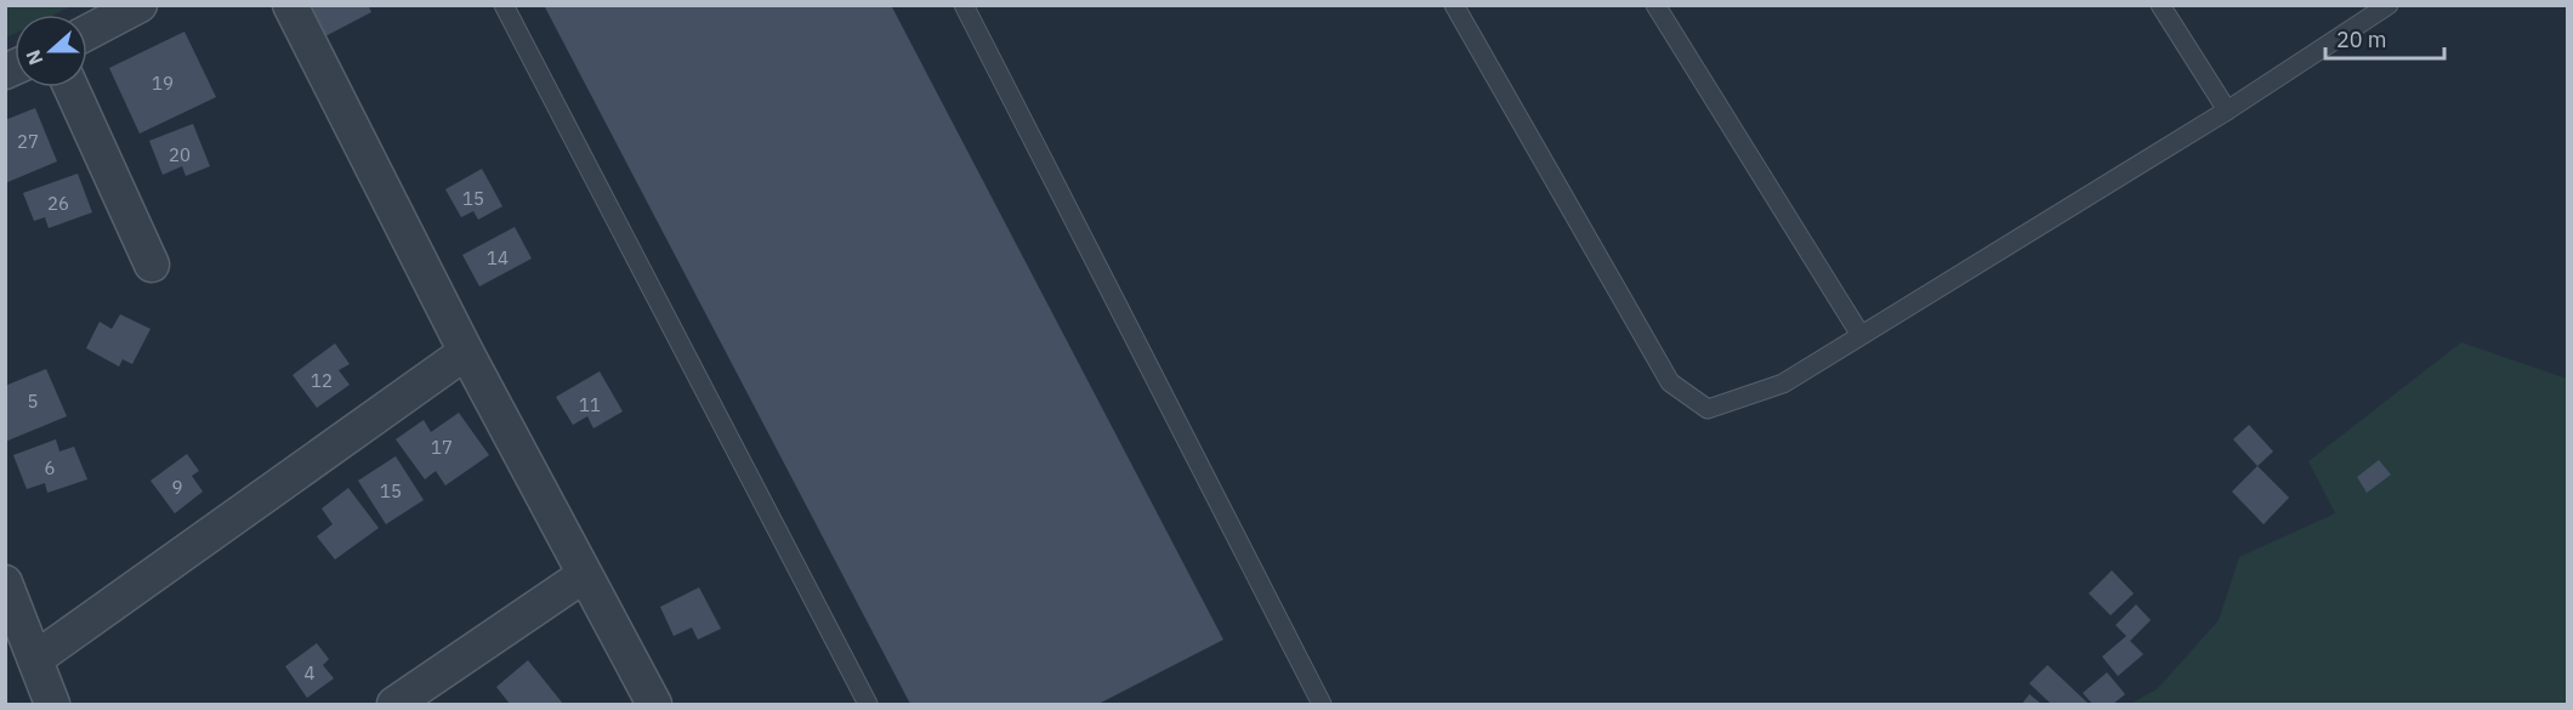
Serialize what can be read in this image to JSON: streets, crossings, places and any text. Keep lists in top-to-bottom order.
{
  "house_numbers": [
    "19",
    "27",
    "20",
    "15",
    "26",
    "14",
    "12",
    "5",
    "11",
    "17",
    "6",
    "9",
    "15",
    "4"
  ],
  "scale_bar": "20 m",
  "north": "left"
}
